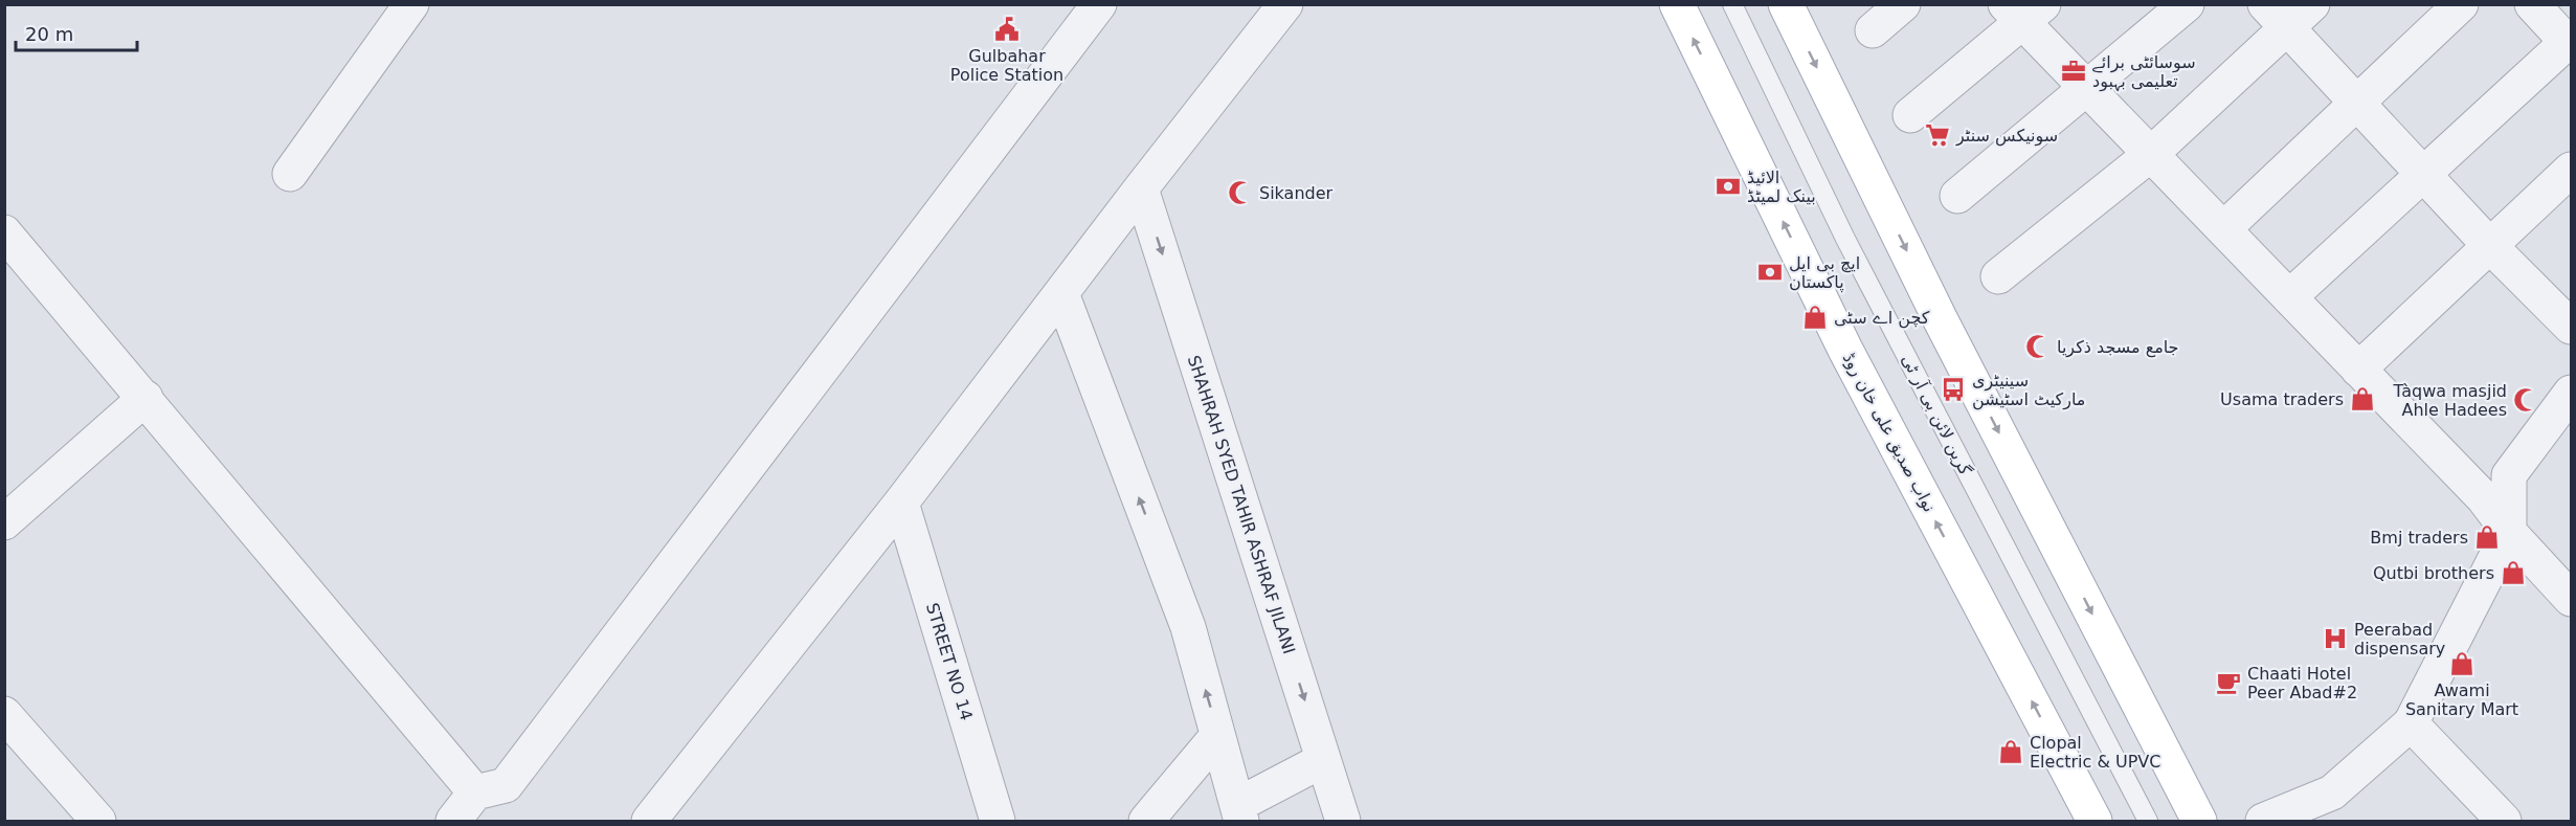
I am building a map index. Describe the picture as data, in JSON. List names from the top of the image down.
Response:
{
  "streets": {
    "main road": ["نواب صدیق علی خان روڈ"],
    "street": ["SHAHRAH SYED TAHIR ASHRAF JILANI", "STREET NO 14"],
    "lane": ["گرین لائن بی آر ٹی"]
  },
  "places": {
    "public building": ["Gulbahar Police Station"],
    "office": ["سوسائٹی برائے تعلیمی بہبود"],
    "supermarket": ["سونیکس سنٹر"],
    "bank": ["الائیڈ بینک لمیٹڈ", "ایچ بی ایل پاکستان"],
    "mosque": ["Sikander", "جامع مسجد ذکریا", "Tàqwa masjid Ahle Hadees"],
    "shop": [
      "کچن اے سٹی",
      "Usama traders",
      "Bmj traders",
      "Qutbi brothers",
      "Awami Sanitary Mart",
      "Clopal Electric & UPVC"
    ],
    "bus stop": ["سینیٹری مارکیٹ اسٹیشن"],
    "hospital": ["Peerabad dispensary"],
    "cafe": ["Chaati Hotel Peer Abad#2"]
  },
  "scale_bar": "20 m"
}
